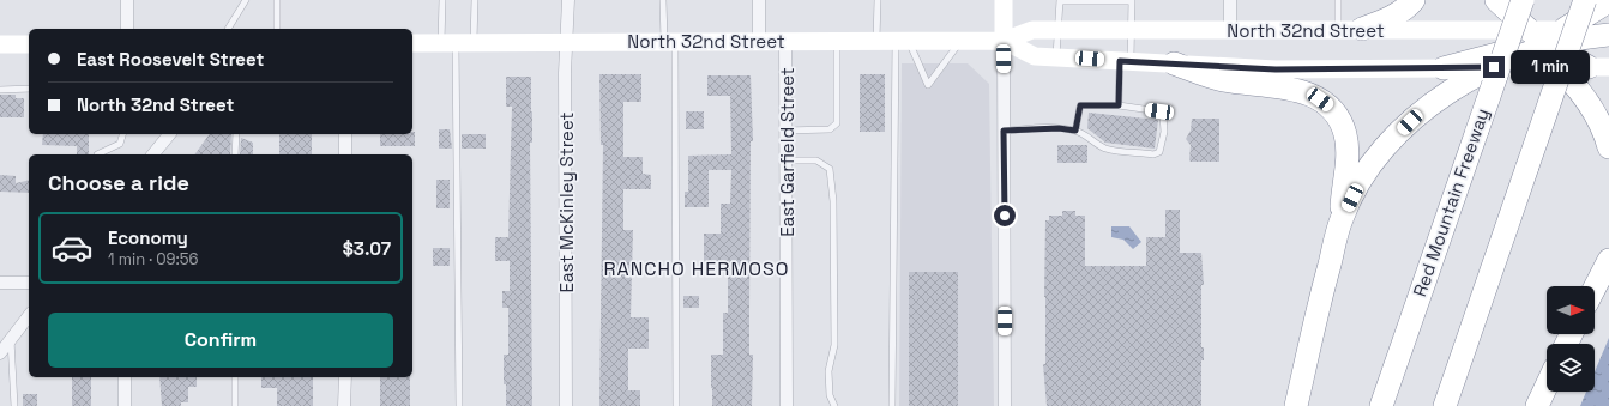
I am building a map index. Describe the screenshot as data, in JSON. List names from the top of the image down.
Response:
{
  "streets": {
    "highway": ["Red Mountain Freeway"],
    "main road": ["North 32nd Street"],
    "street": ["East Garfield Street", "East McKinley Street"]
  },
  "crossings": [
    ["North 32nd Street", "East Garfield Street"],
    ["North 32nd Street", "East McKinley Street"]
  ],
  "districts": ["RANCHO HERMOSO"],
  "north": "right",
  "page": {
    "banner": ["East Roosevelt Street", "North 32nd Street"],
    "bubble": "1 min",
    "heading": "Choose a ride",
    "list": [
      {
        "name": "Economy",
        "note": "1 min · 09:56",
        "value": "$3.07"
      }
    ],
    "buttons": "Confirm"
  }
}
